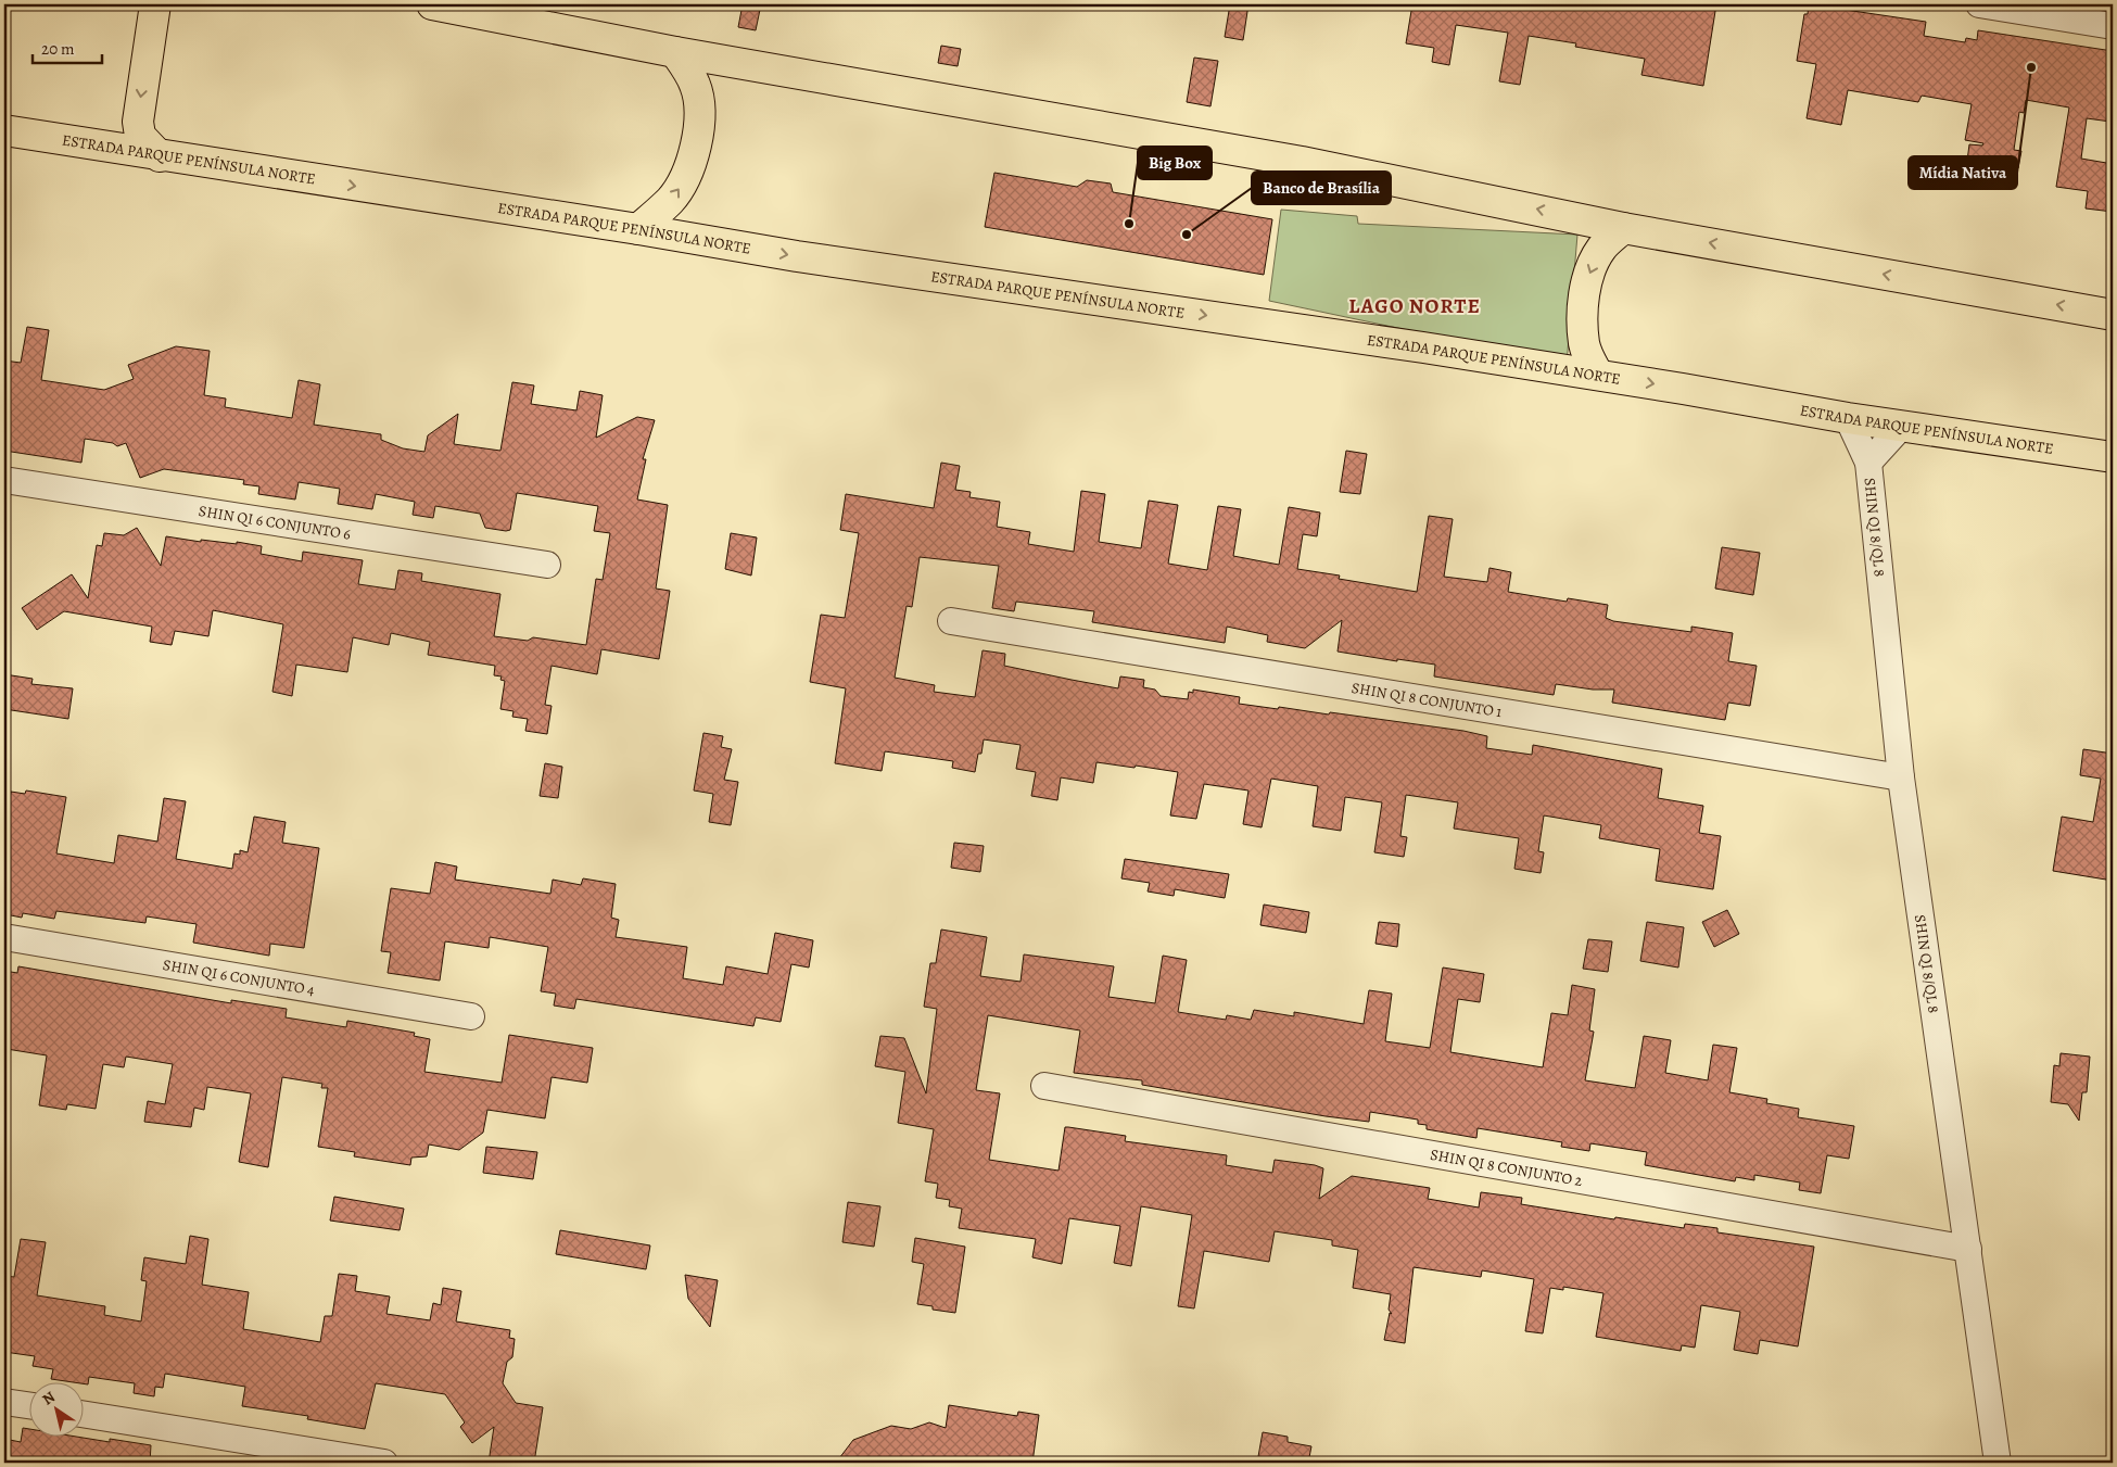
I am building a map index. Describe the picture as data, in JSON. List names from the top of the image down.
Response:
{
  "streets": {
    "main road": ["ESTRADA PARQUE PENÍNSULA NORTE"],
    "street": [
      "SHIN QI 6 CONJUNTO 6",
      "SHIN QI 8/QL 8",
      "SHIN QI 8 CONJUNTO 1",
      "SHIN QI 6 CONJUNTO 4",
      "SHIN QI 8 CONJUNTO 2"
    ]
  },
  "crossings": [
    ["ESTRADA PARQUE PENÍNSULA NORTE", "SHIN QI 8/QL 8"],
    ["SHIN QI 8/QL 8", "SHIN QI 8 CONJUNTO 1"],
    ["SHIN QI 8/QL 8", "SHIN QI 8 CONJUNTO 2"]
  ],
  "districts": ["LAGO NORTE"],
  "places": ["Mídia Nativa", "Big Box", "Banco de Brasília"],
  "scale_bar": "20 m",
  "north": "top left"
}
